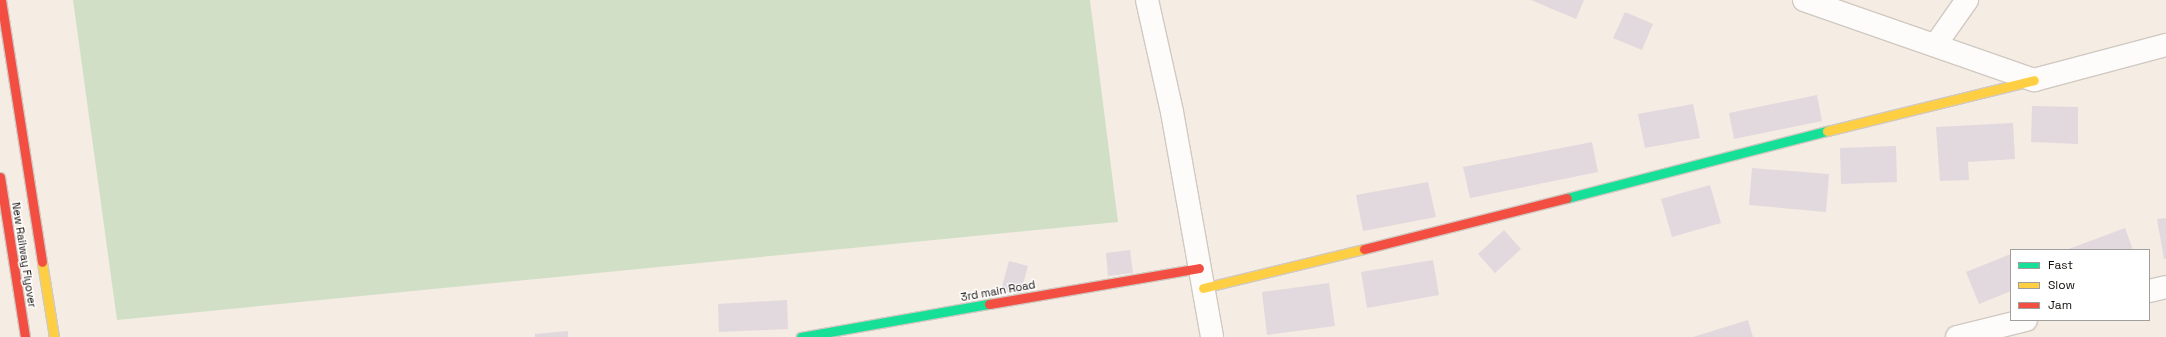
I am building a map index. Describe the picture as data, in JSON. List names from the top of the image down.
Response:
{
  "streets": {
    "main road": ["New Railway Flyover", "3rd main Road"]
  },
  "legend": ["Fast", "Slow", "Jam"]
}
